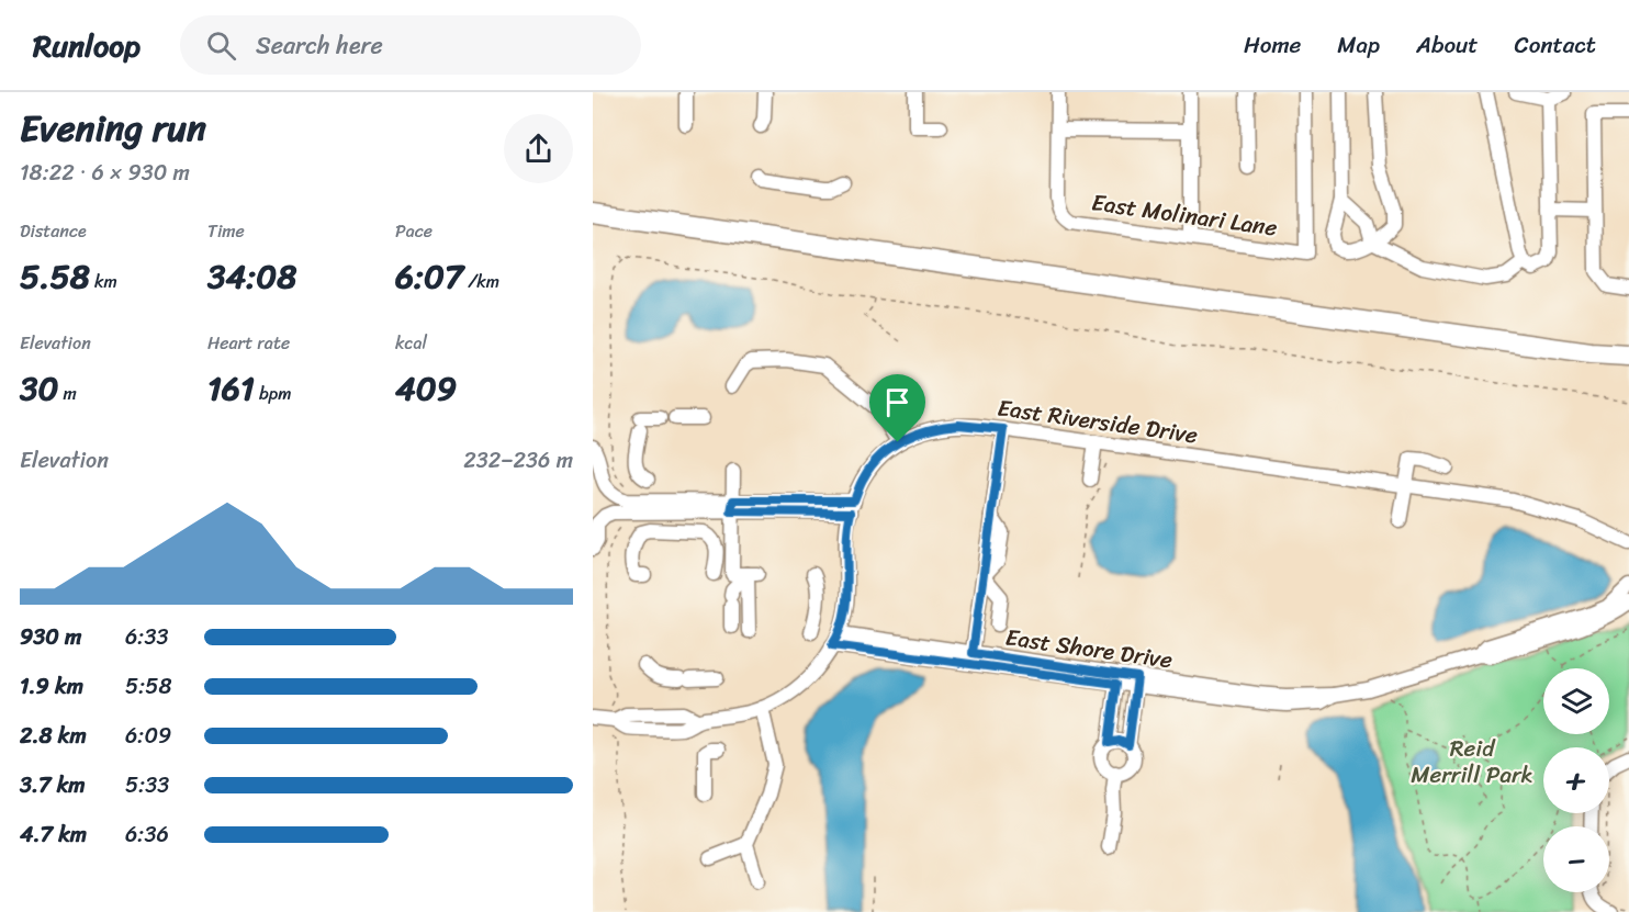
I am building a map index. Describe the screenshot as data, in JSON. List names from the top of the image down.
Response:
{
  "streets": {
    "street": ["East Molinari Lane", "East Riverside Drive", "East Shore Drive"]
  },
  "crossings": [
    ["East Riverside Drive", "East Shore Drive"]
  ],
  "parks": ["Reid Merrill Park"],
  "page": {
    "header": "Runloop",
    "search": "Search here",
    "nav": [
      "Home",
      "Map",
      "About",
      "Contact"
    ],
    "heading": ["Evening run", "18:22 · 6 × 930 m"],
    "stats": [
      ["Distance", "5.58 km"],
      ["Time", "34:08"],
      ["Pace", "6:07 /km"],
      ["Elevation", "30 m"],
      ["Heart rate", "161 bpm"],
      ["kcal", "409"]
    ],
    "chart": ["Elevation", "232–236 m"],
    "list": [
      {
        "name": "930 m",
        "note": "6:33"
      },
      {
        "name": "1.9 km",
        "note": "5:58"
      },
      {
        "name": "2.8 km",
        "note": "6:09"
      },
      {
        "name": "3.7 km",
        "note": "5:33"
      },
      {
        "name": "4.7 km",
        "note": "6:36"
      }
    ],
    "map_buttons": ["+", "−"]
  }
}
